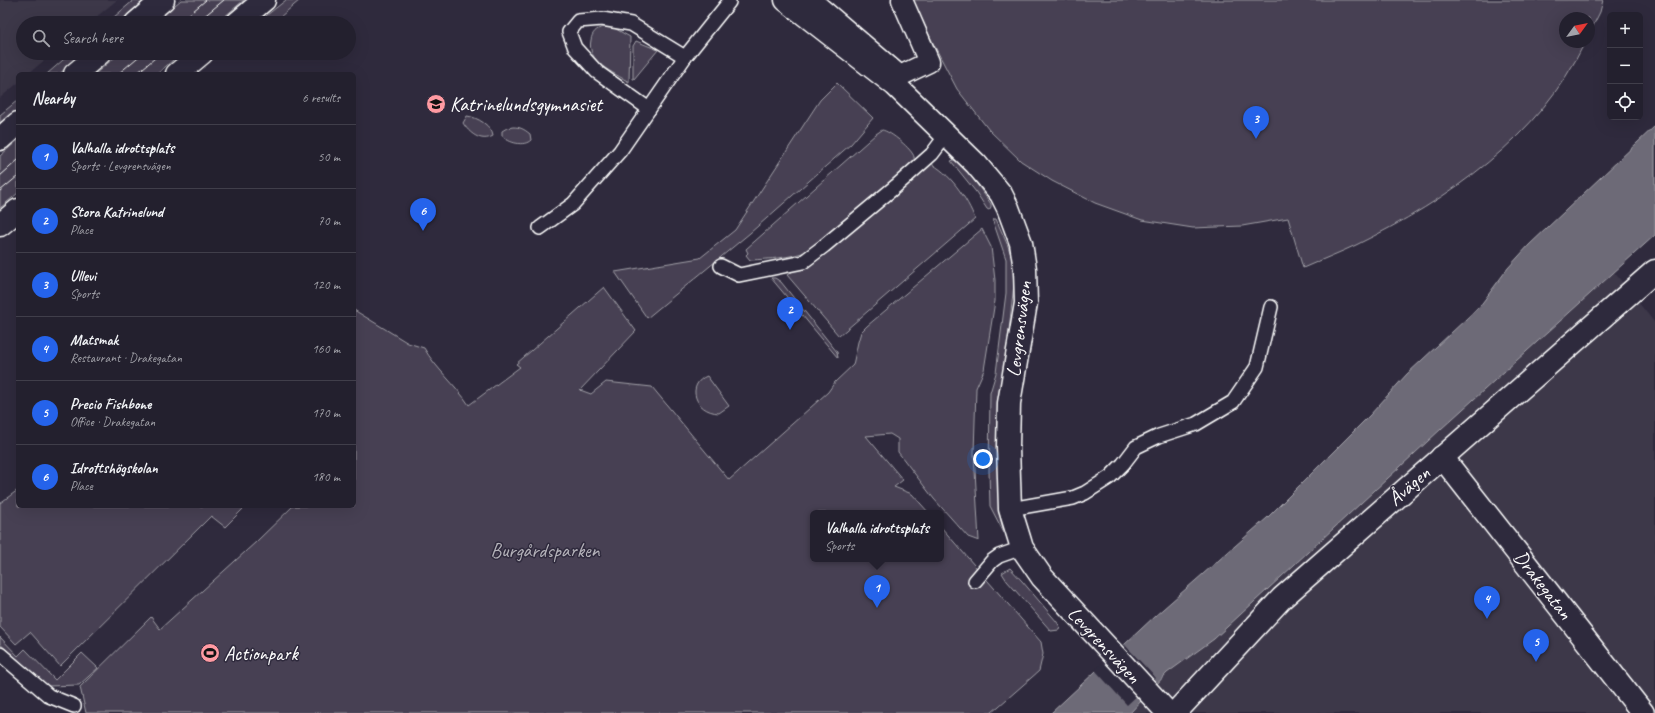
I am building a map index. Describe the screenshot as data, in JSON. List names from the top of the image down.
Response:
{
  "streets": {
    "street": ["Levgrensvägen", "Åvägen", "Drakegatan"]
  },
  "crossings": [
    ["Åvägen", "Drakegatan"]
  ],
  "parks": ["Burgårdsparken"],
  "places": {
    "school or university": ["Katrinelundsgymnasiet"],
    "sports": ["Actionpark"]
  },
  "north": "top right",
  "page": {
    "map_buttons": ["+", "−"],
    "search": "Search here",
    "heading": ["Nearby", "6 results"],
    "pins": [
      "3",
      "6",
      "2",
      "1",
      "4",
      "5"
    ],
    "list": [
      {
        "mark": "1",
        "name": "Valhalla idrottsplats",
        "note": "Sports · Levgrensvägen",
        "value": "50 m"
      },
      {
        "mark": "2",
        "name": "Stora Katrinelund",
        "note": "Place",
        "value": "70 m"
      },
      {
        "mark": "3",
        "name": "Ullevi",
        "note": "Sports",
        "value": "120 m"
      },
      {
        "mark": "4",
        "name": "Matsmak",
        "note": "Restaurant · Drakegatan",
        "value": "160 m"
      },
      {
        "mark": "5",
        "name": "Precio Fishbone",
        "note": "Office · Drakegatan",
        "value": "170 m"
      },
      {
        "mark": "6",
        "name": "Idrottshögskolan",
        "note": "Place",
        "value": "180 m"
      }
    ],
    "popup": ["Valhalla idrottsplats", "Sports"]
  }
}
